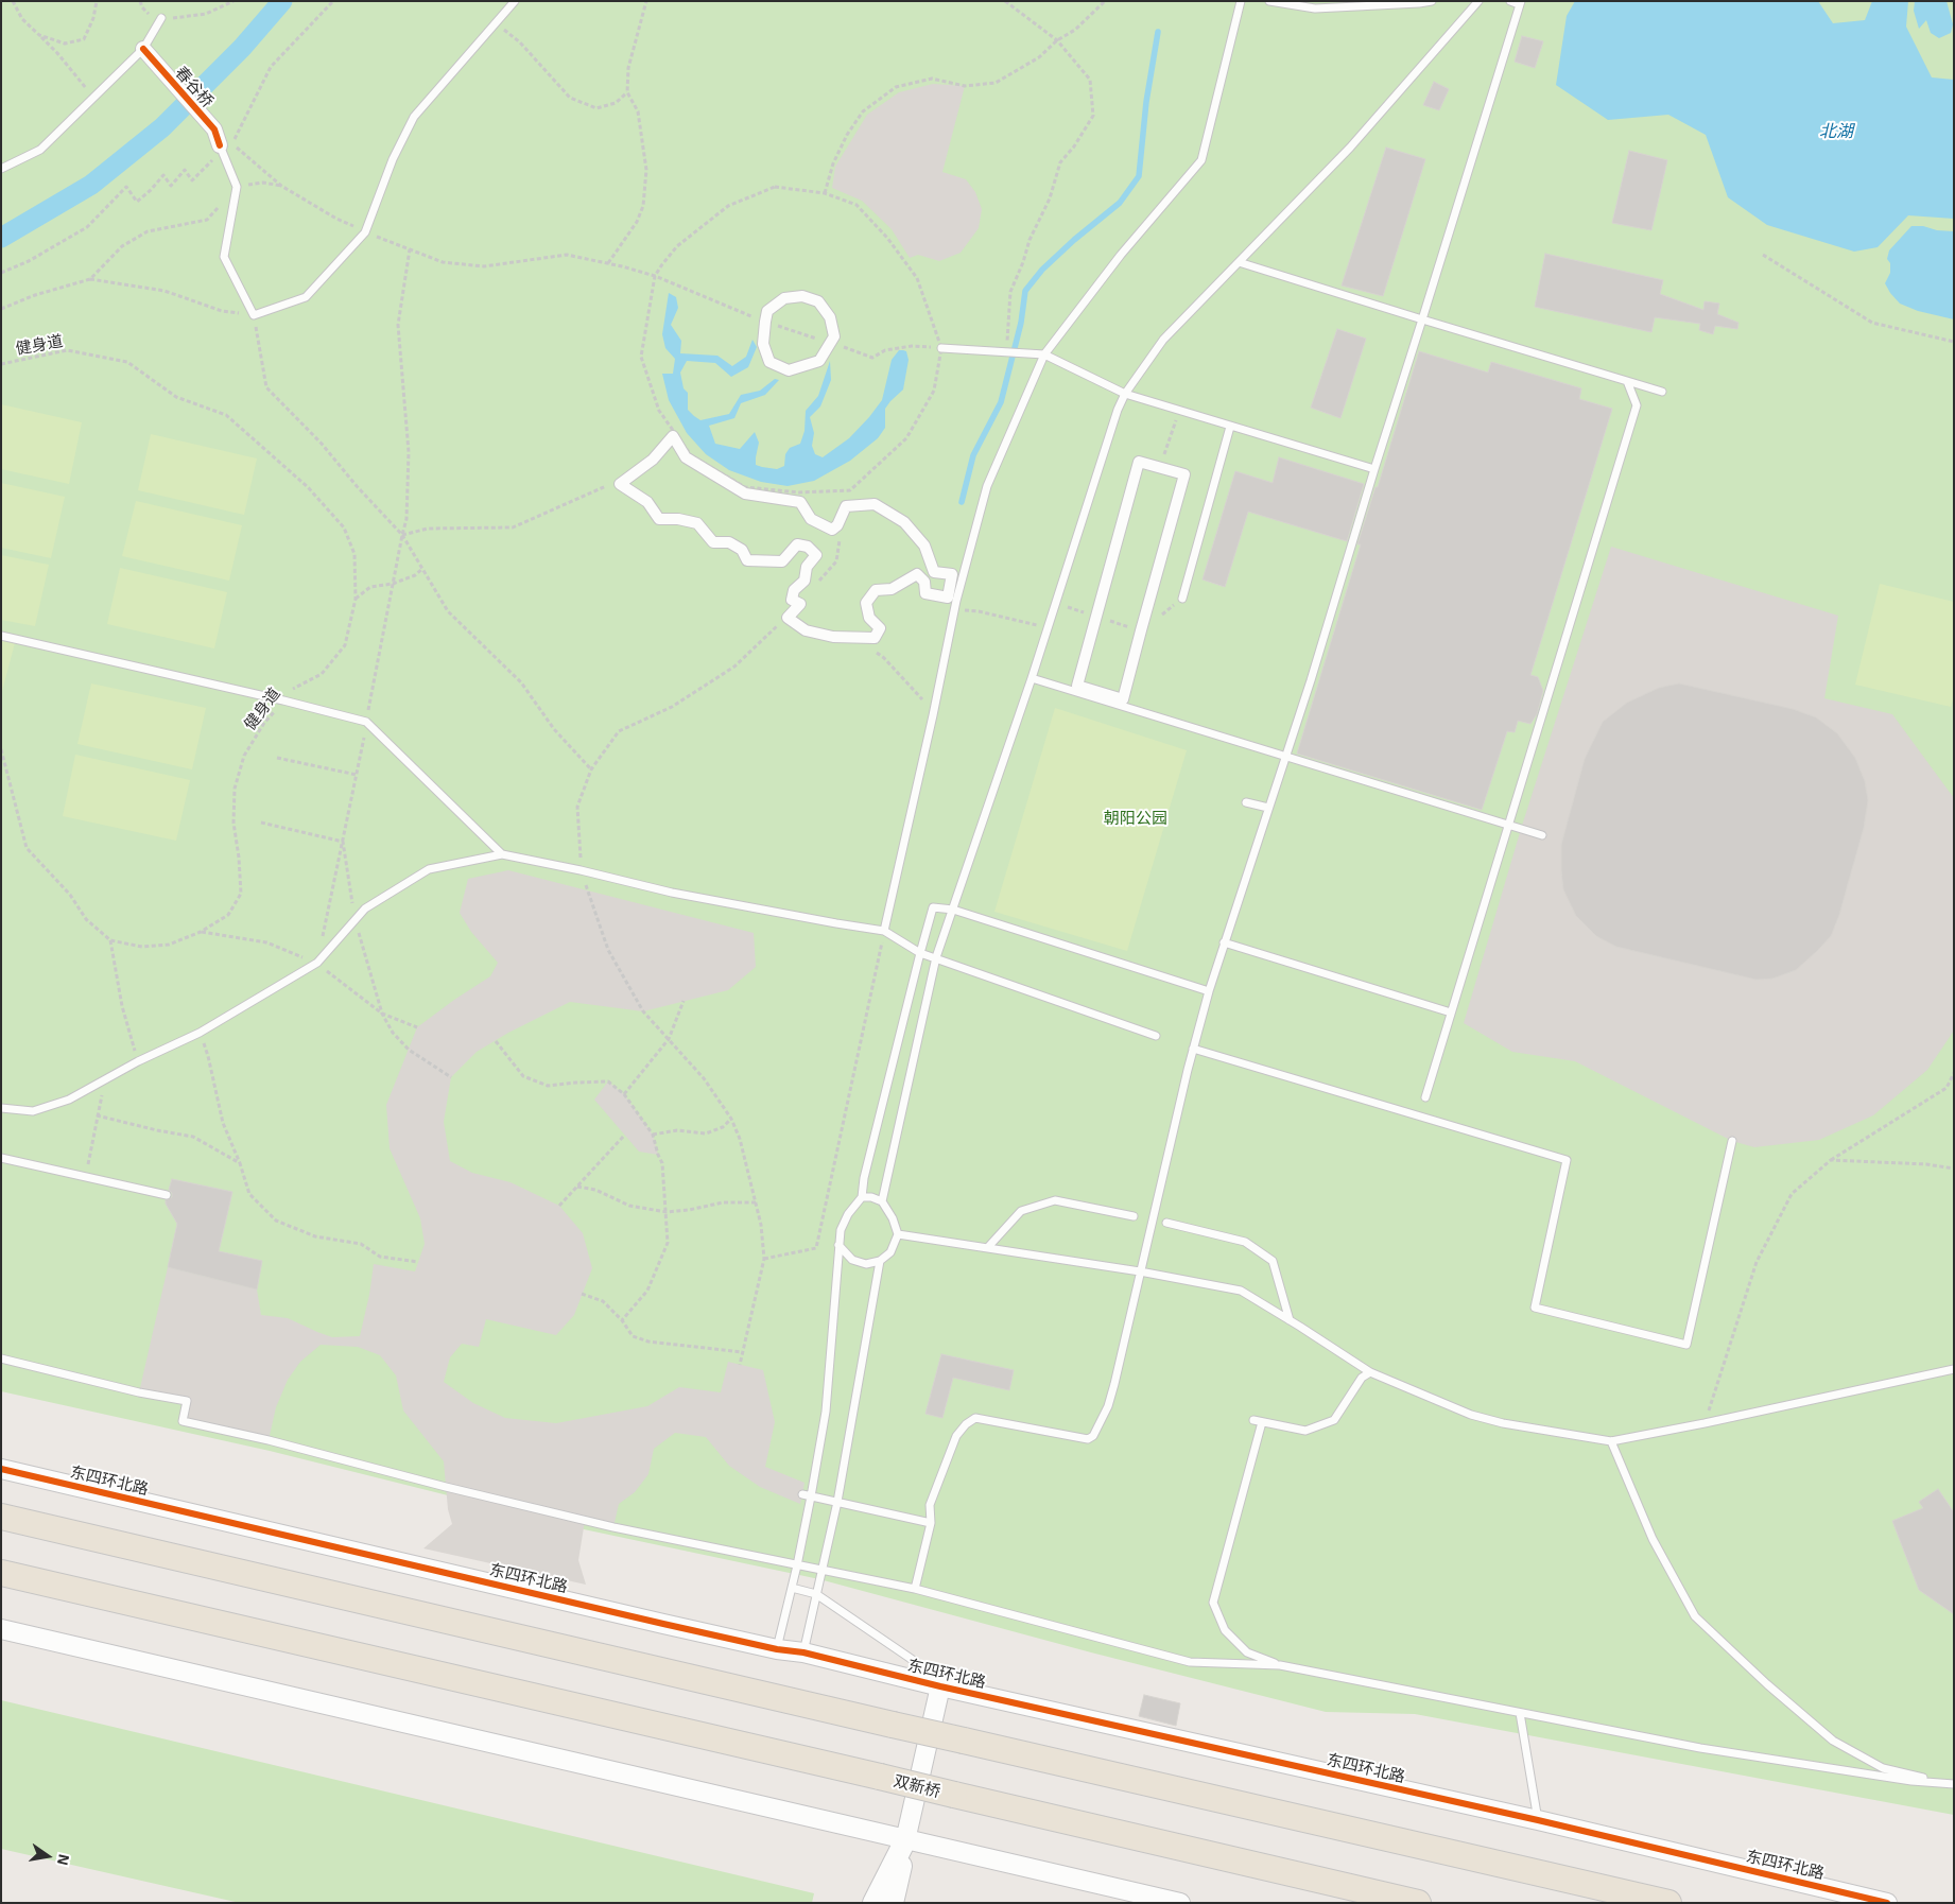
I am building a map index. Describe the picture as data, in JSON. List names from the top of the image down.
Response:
{
  "streets": {
    "highway": ["双新桥"],
    "street": ["春谷桥", "东四环北路"],
    "path": ["健身道"]
  },
  "water": ["北湖"],
  "parks": ["朝阳公园"],
  "north": "right"
}
